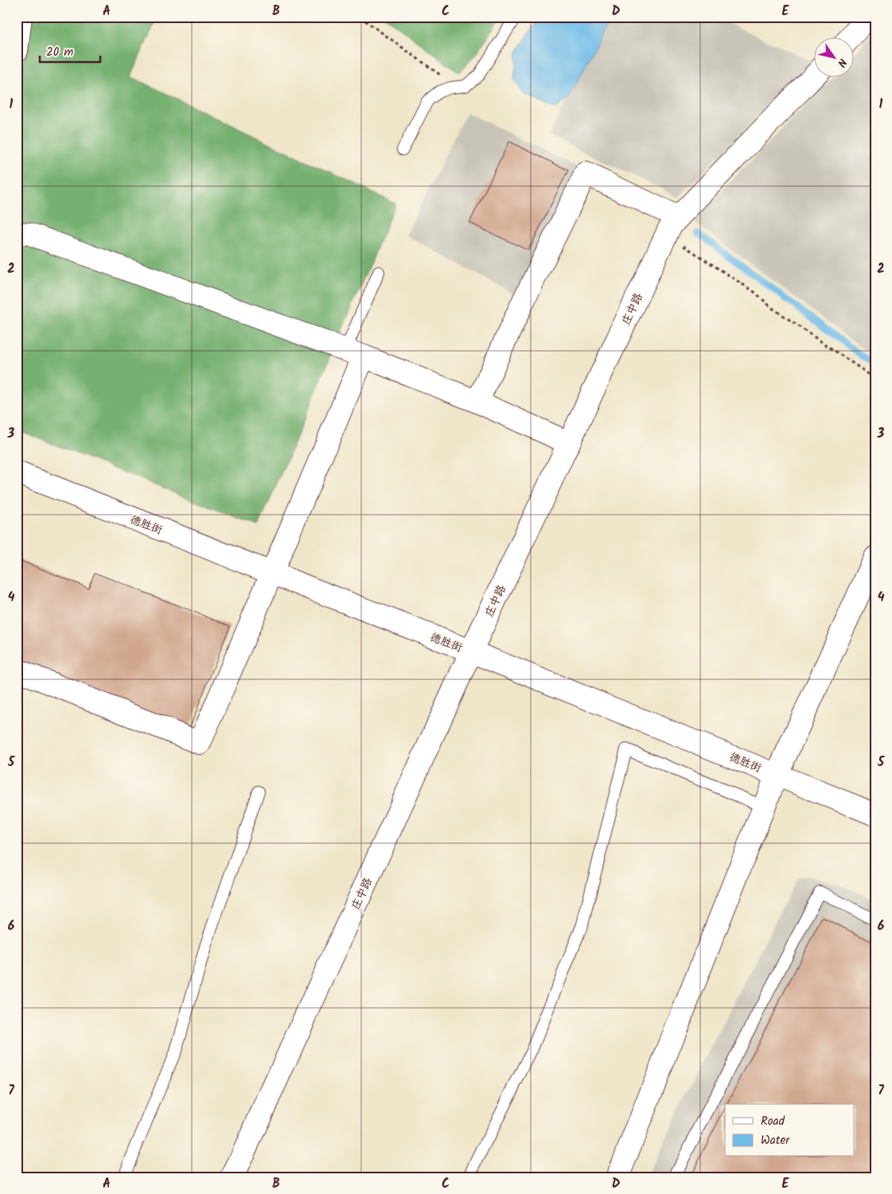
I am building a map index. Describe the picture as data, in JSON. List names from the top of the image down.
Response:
{
  "streets": {
    "street": ["庄中路", "德胜街"]
  },
  "crossings": [
    ["庄中路", "德胜街"]
  ],
  "legend": ["Road", "Water"],
  "scale_bar": "20 m",
  "north": "bottom right",
  "grid": {
    "columns": [
      "A",
      "B",
      "C",
      "D",
      "E"
    ],
    "rows": [
      "1",
      "2",
      "3",
      "4",
      "5",
      "6",
      "7"
    ]
  }
}
